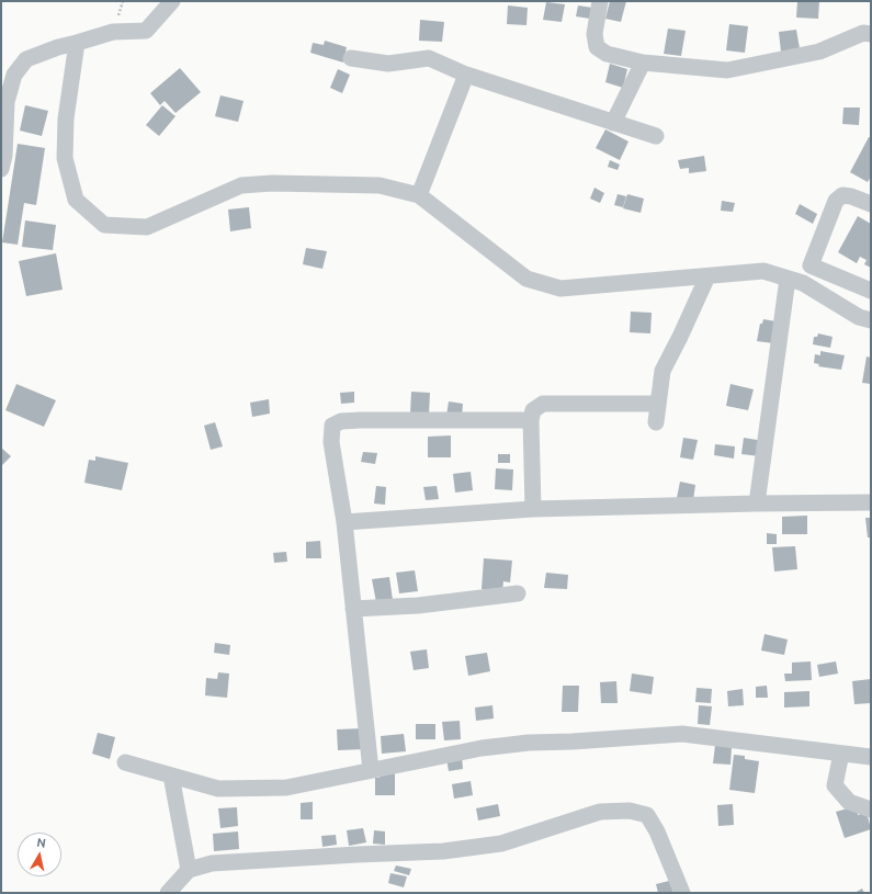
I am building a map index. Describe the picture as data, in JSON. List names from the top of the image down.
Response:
{
  "north": "top"
}
